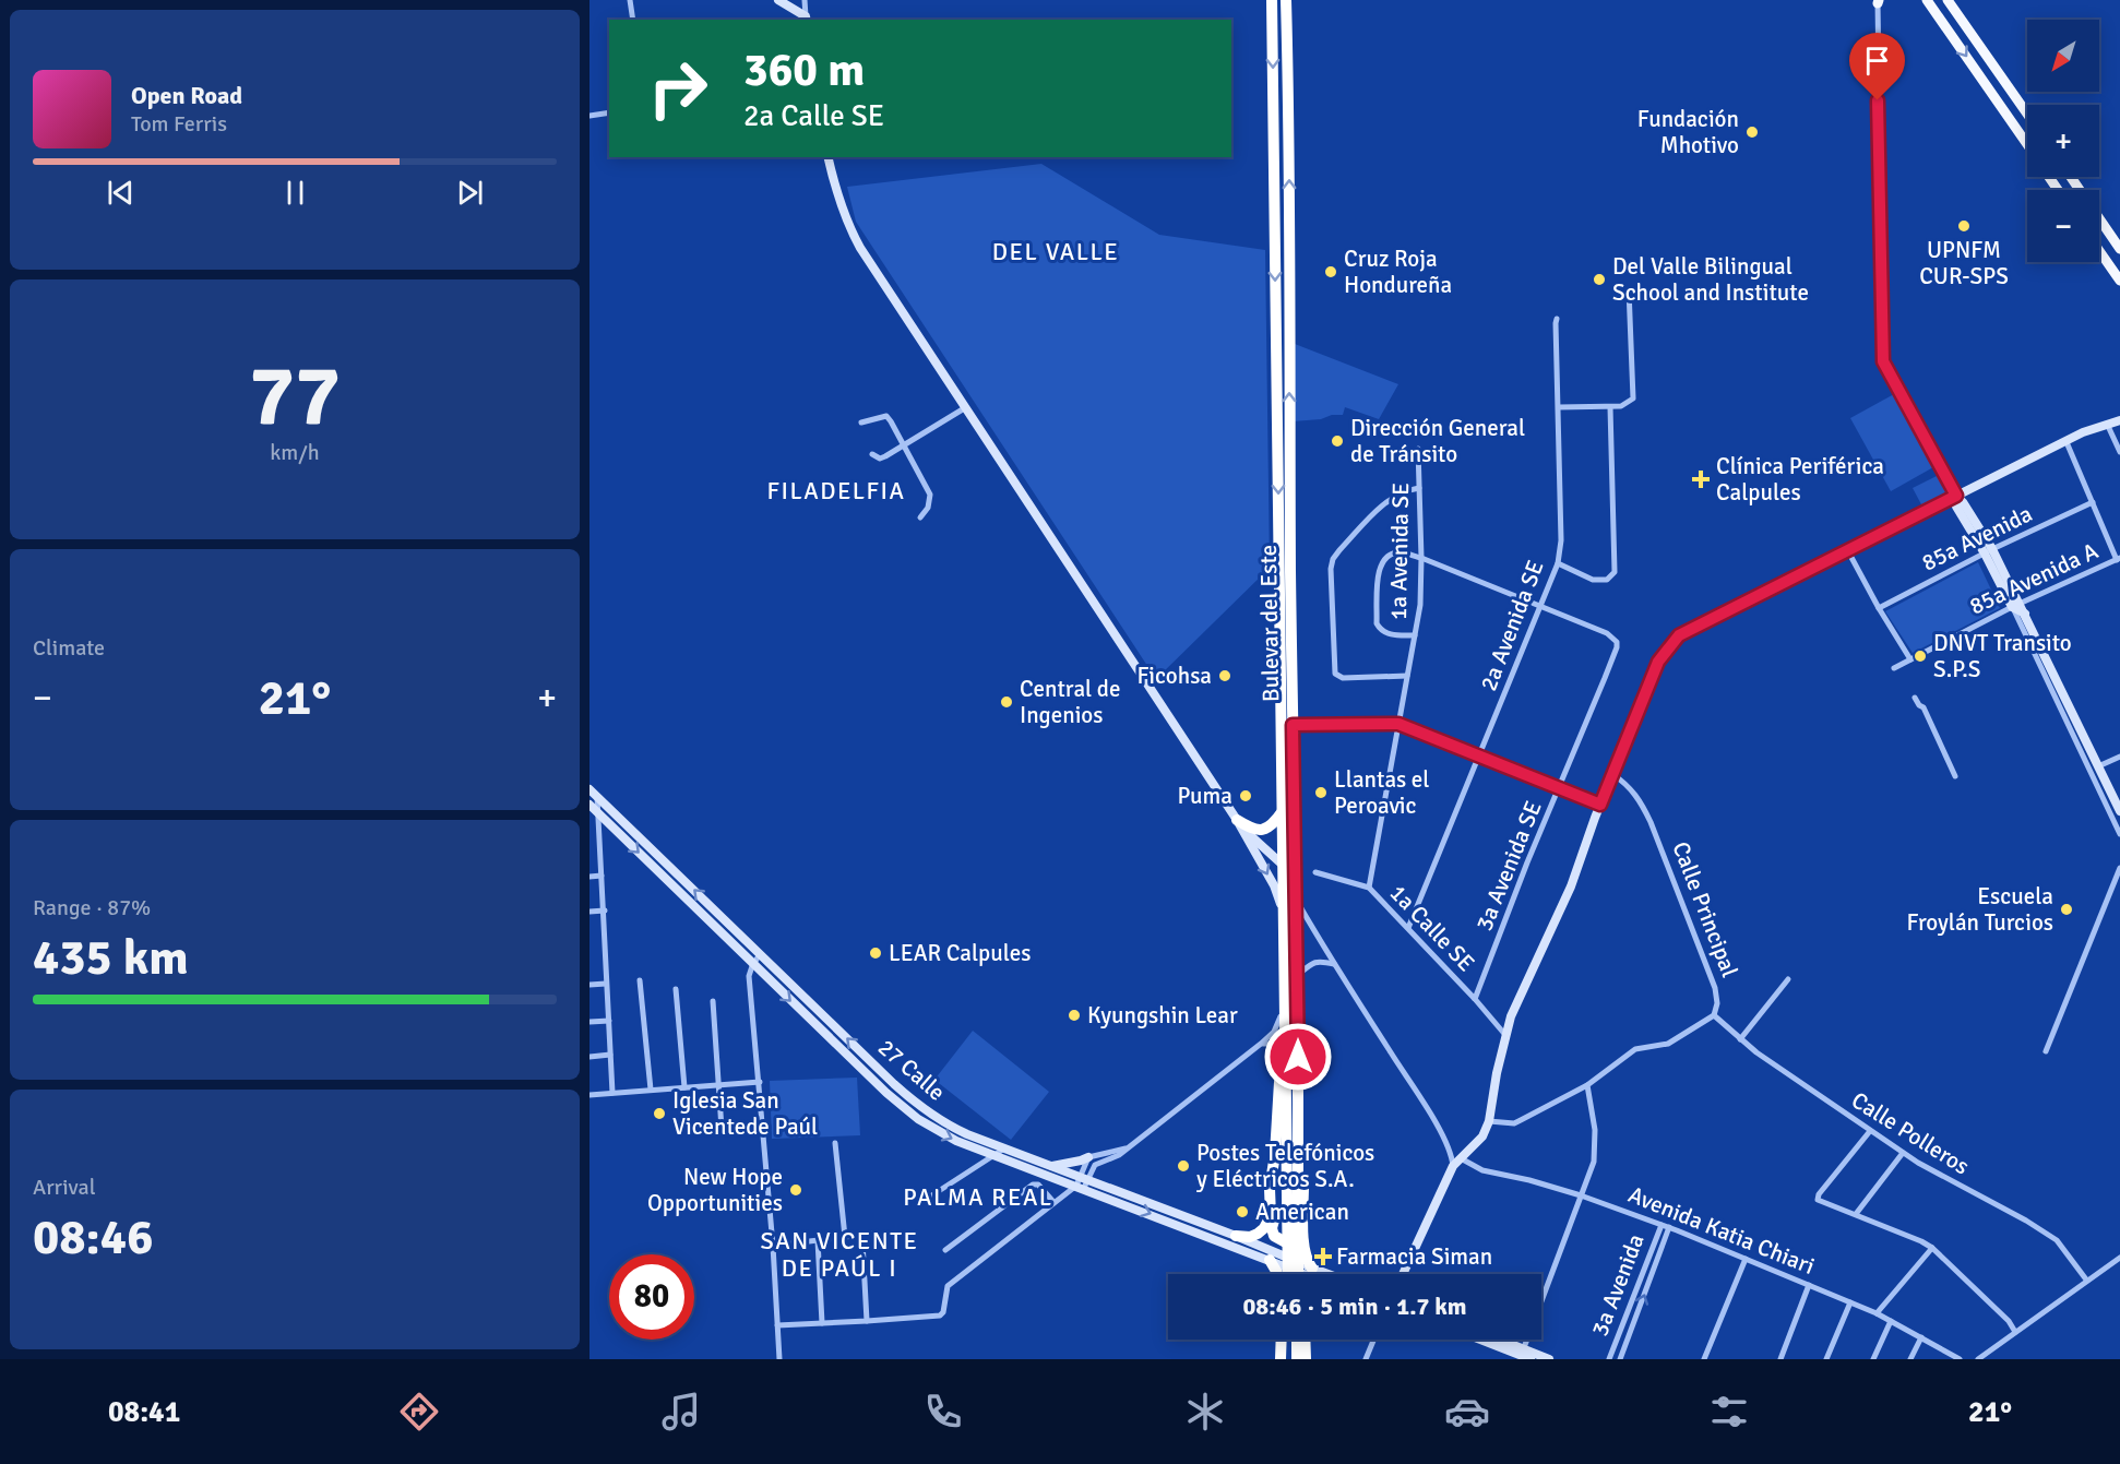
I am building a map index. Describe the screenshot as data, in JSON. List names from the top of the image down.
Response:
{
  "streets": {
    "highway": ["Bulevar del Este"],
    "street": [
      "85a Avenida",
      "1a Avenida SE",
      "85a Avenida A",
      "2a Avenida SE",
      "3a Avenida SE",
      "Calle Principal",
      "1a Calle SE",
      "27 Calle",
      "Calle Polleros",
      "Avenida Katia Chiari",
      "3a Avenida"
    ]
  },
  "crossings": [
    ["1a Avenida SE", "1a Calle SE"],
    ["2a Avenida SE", "3a Avenida SE"],
    ["2a Avenida SE", "1a Calle SE"],
    ["3a Avenida SE", "1a Calle SE"],
    ["Calle Principal", "Calle Polleros"],
    ["Avenida Katia Chiari", "3a Avenida"]
  ],
  "districts": [
    "DEL VALLE",
    "FILADELFIA",
    "PALMA REAL",
    "SAN VICENTE DE PAÚL I"
  ],
  "places": {
    "other": [
      "Fundación Mhotivo",
      "UPNFM CUR-SPS",
      "Cruz Roja Hondureña",
      "Del Valle Bilingual School and Institute",
      "Dirección General de Tránsito",
      "DNVT Transito S.P.S",
      "Ficohsa",
      "Central de Ingenios",
      "Llantas el Peroavic",
      "Puma",
      "Escuela Froylán Turcios",
      "LEAR Calpules",
      "Kyungshin Lear",
      "Iglesia San Vicentede Paúl",
      "Postes Telefónicos y Eléctricos S.A.",
      "New Hope Opportunities",
      "American"
    ],
    "health": ["Clínica Periférica Calpules", "Farmacia Siman"]
  },
  "north": "bottom left",
  "page": {
    "map_buttons": ["+", "−"],
    "turn": ["360 m", "2a Calle SE"],
    "song": ["Open Road", "Tom Ferris"],
    "tile": [
      ["77", "km/h"],
      "Climate",
      ["Range · 87%", "435 km"],
      ["Arrival", "08:46"]
    ],
    "heat": ["−", "21°", "+"],
    "limit": "80",
    "trip": "08:46 · 5 min · 1.7 km",
    "tabs": ["08:41", "21°"]
  }
}
